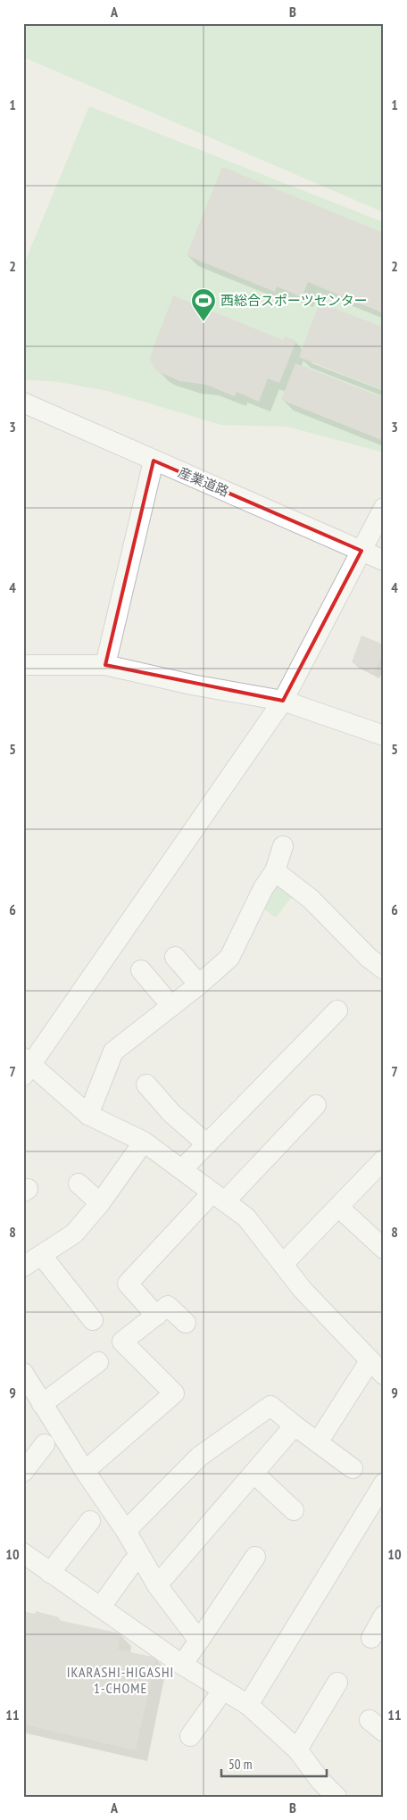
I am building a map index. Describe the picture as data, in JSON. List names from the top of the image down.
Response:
{
  "streets": {
    "street": ["産業道路"]
  },
  "districts": ["IKARASHI-HIGASHI 1-CHOME"],
  "places": {
    "sports": ["西総合スポーツセンター"]
  },
  "scale_bar": "50 m",
  "grid": {
    "columns": ["A", "B"],
    "rows": [
      "1",
      "2",
      "3",
      "4",
      "5",
      "6",
      "7",
      "8",
      "9",
      "10",
      "11"
    ]
  }
}
